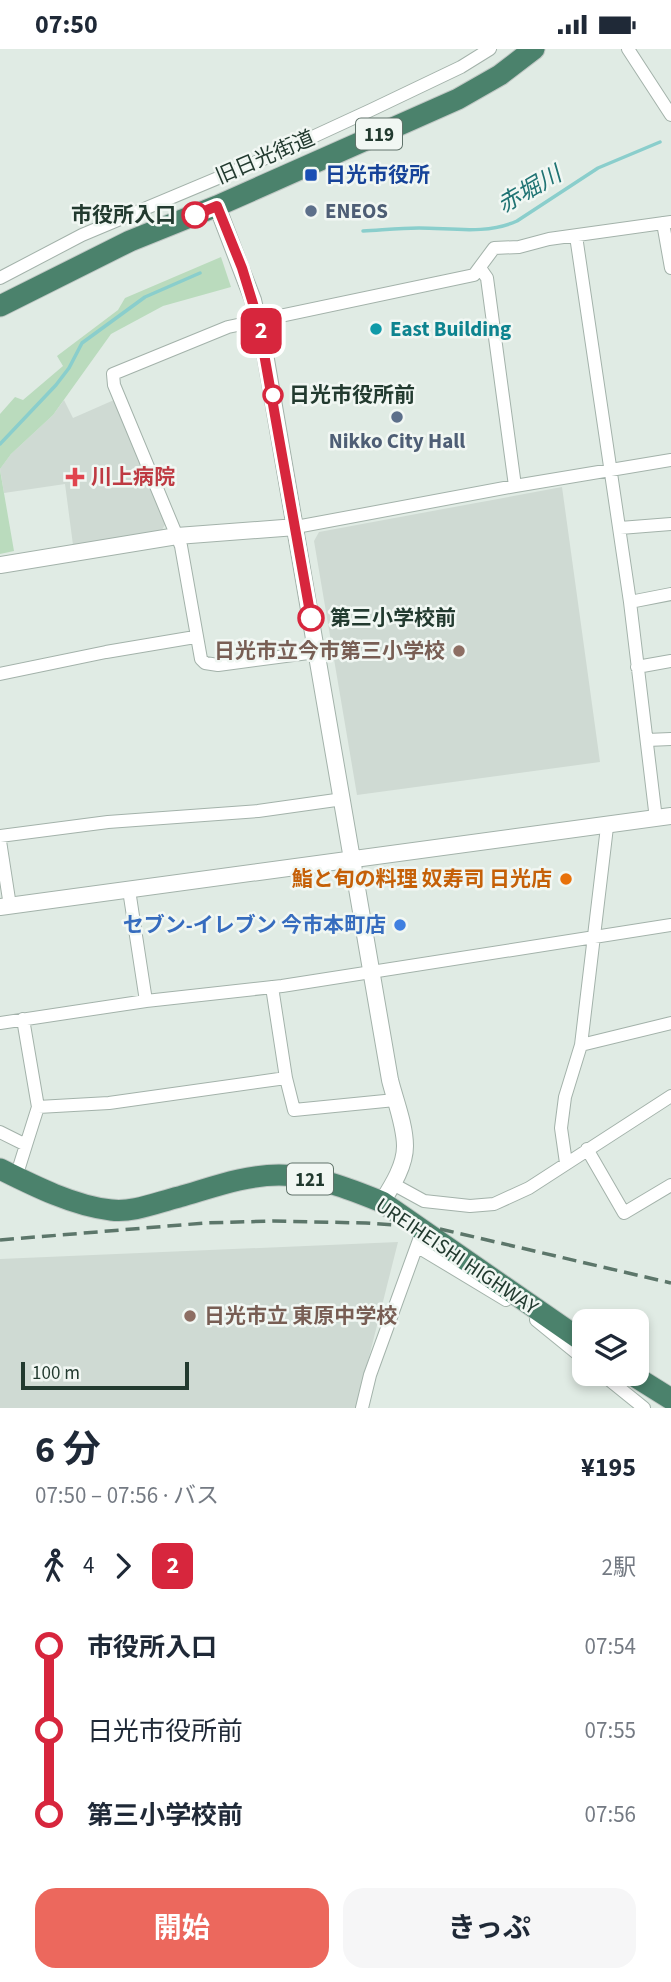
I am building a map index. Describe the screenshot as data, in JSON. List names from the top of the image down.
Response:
{
  "streets": {
    "highway": ["119", "121", "UREIHEISHI HIGHWAY"],
    "street": ["旧日光街道"]
  },
  "water": ["赤堀川"],
  "places": {
    "transit": ["日光市役所"],
    "other": [
      "ENEOS",
      "市役所入口",
      "East Building",
      "日光市役所前",
      "Nikko City Hall",
      "第三小学校前",
      "日光市立今市第三小学校",
      "鮨と旬の料理 奴寿司 日光店",
      "セブン-イレブン 今市本町店",
      "日光市立 東原中学校"
    ],
    "health": ["川上病院"]
  },
  "lines": ["bus line 2"],
  "scale_bar": "100 m",
  "page": {
    "status": "07:50",
    "on_map": "2",
    "scale": "100 m",
    "heading": ["6 分", "07:50 – 07:56 · バス", "¥195"],
    "legs": ["4", "2", "2駅"],
    "list": [
      {
        "name": "市役所入口",
        "value": "07:54"
      },
      {
        "name": "日光市役所前",
        "value": "07:55"
      },
      {
        "name": "第三小学校前",
        "value": "07:56"
      }
    ],
    "buttons": ["開始", "きっぷ"]
  }
}
